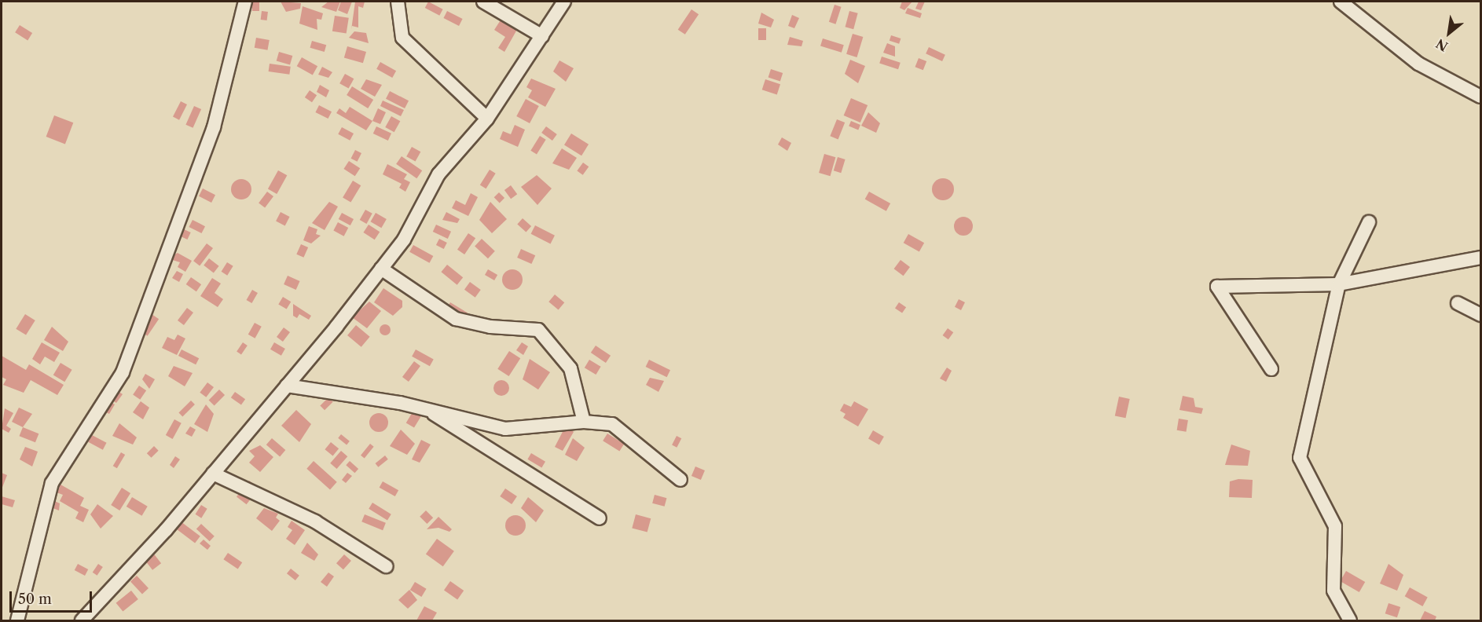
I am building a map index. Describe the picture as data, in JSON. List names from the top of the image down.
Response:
{
  "scale_bar": "50 m",
  "north": "bottom left"
}
